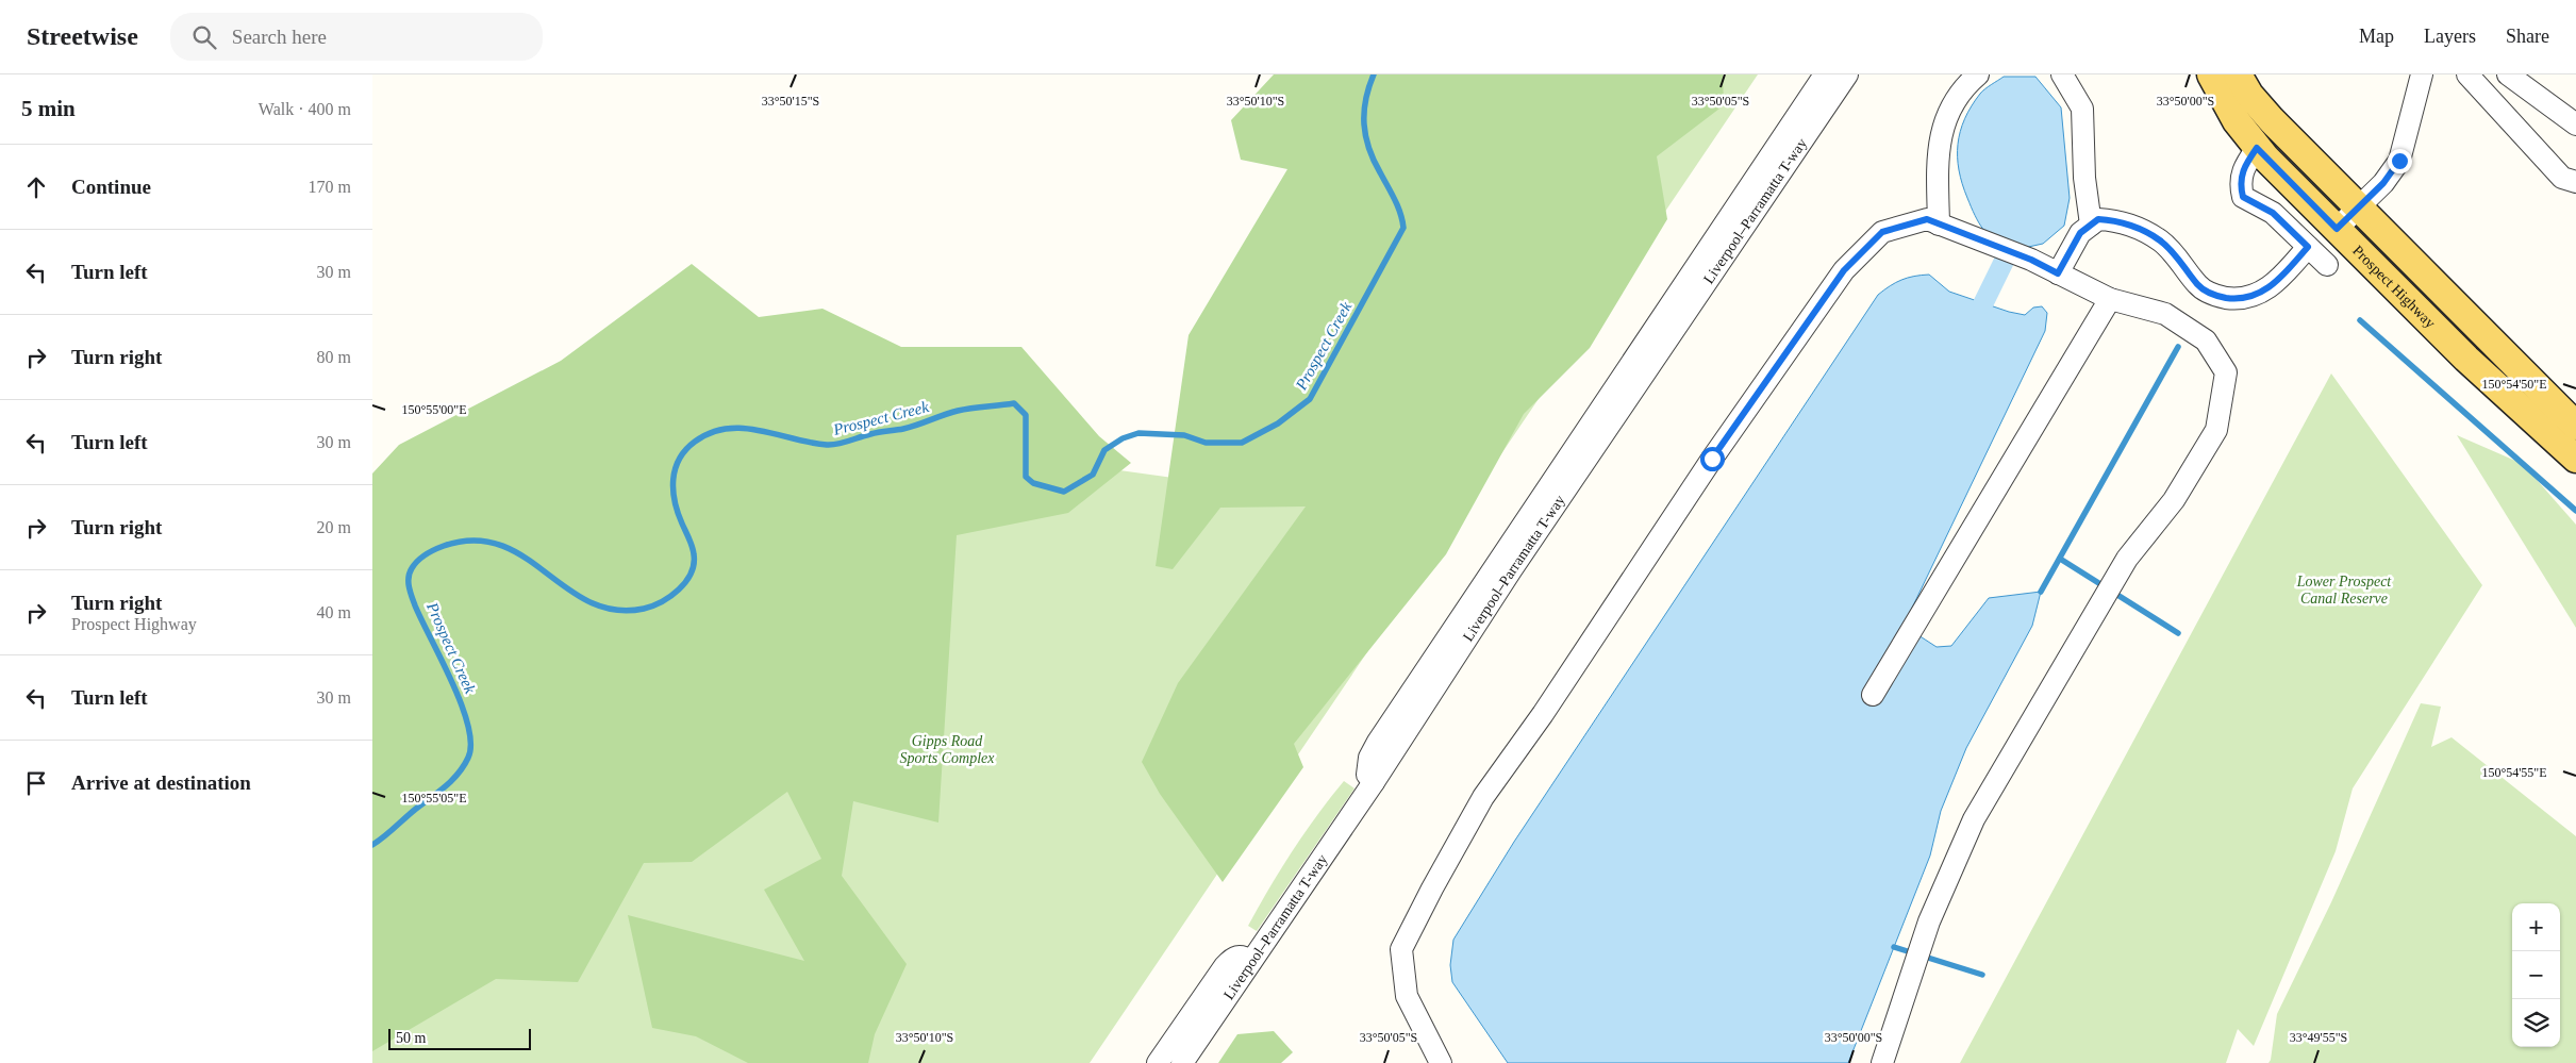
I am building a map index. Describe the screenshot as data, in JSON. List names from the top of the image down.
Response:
{
  "streets": {
    "main road": ["Prospect Highway"],
    "lane": ["Liverpool–Parramatta T-way"]
  },
  "water": ["Prospect Creek"],
  "parks": ["Lower Prospect Canal Reserve", "Gipps Road Sports Complex"],
  "scale_bar": "50 m",
  "page": {
    "header": "Streetwise",
    "search": "Search here",
    "nav": ["Map", "Layers", "Share"],
    "heading": ["5 min", "Walk · 400 m"],
    "list": [
      ["Continue", "170 m"],
      ["Turn left", "30 m"],
      ["Turn right", "80 m"],
      ["Turn left", "30 m"],
      ["Turn right", "20 m"],
      ["Turn right", "Prospect Highway", "40 m"],
      ["Turn left", "30 m"],
      "Arrive at destination"
    ],
    "map_buttons": ["+", "−"],
    "scale": "50 m"
  },
  "coordinates": [
    "33°50'15\"S",
    "33°50'10\"S",
    "33°50'05\"S",
    "33°50'00\"S",
    "150°54'50\"E",
    "150°55'00\"E",
    "150°54'55\"E",
    "150°55'05\"E",
    "33°49'55\"S"
  ]
}
